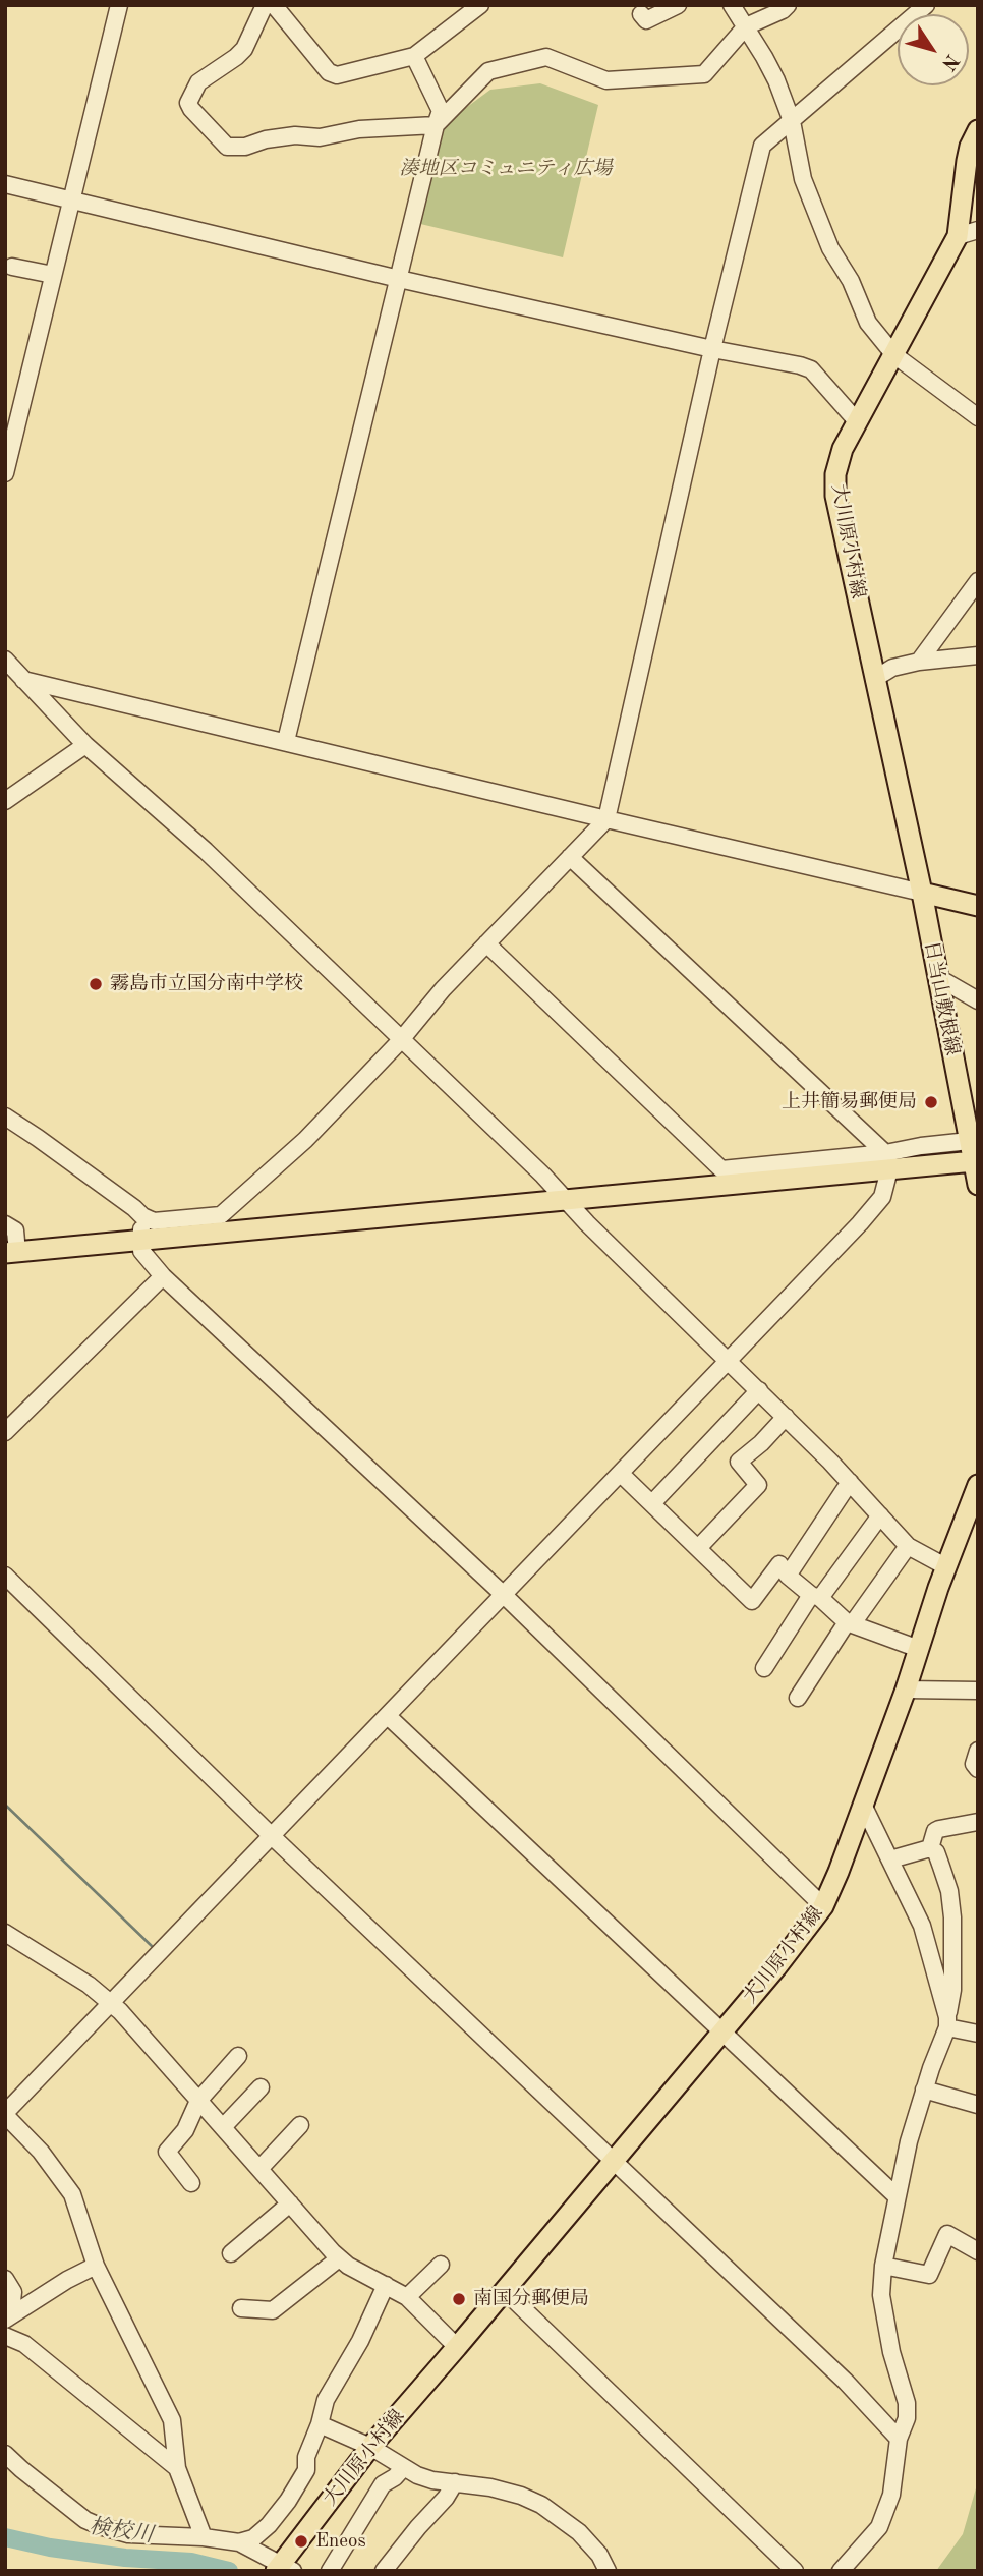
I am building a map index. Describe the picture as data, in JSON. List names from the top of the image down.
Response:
{
  "streets": {
    "main road": ["大川原小村線", "日当山敷根線"]
  },
  "crossings": [
    ["大川原小村線", "日当山敷根線"]
  ],
  "water": ["検校川"],
  "parks": ["湊地区コミュニティ広場"],
  "places": [
    "霧島市立国分南中学校",
    "上井簡易郵便局",
    "南国分郵便局",
    "Eneos"
  ],
  "north": "bottom right"
}
